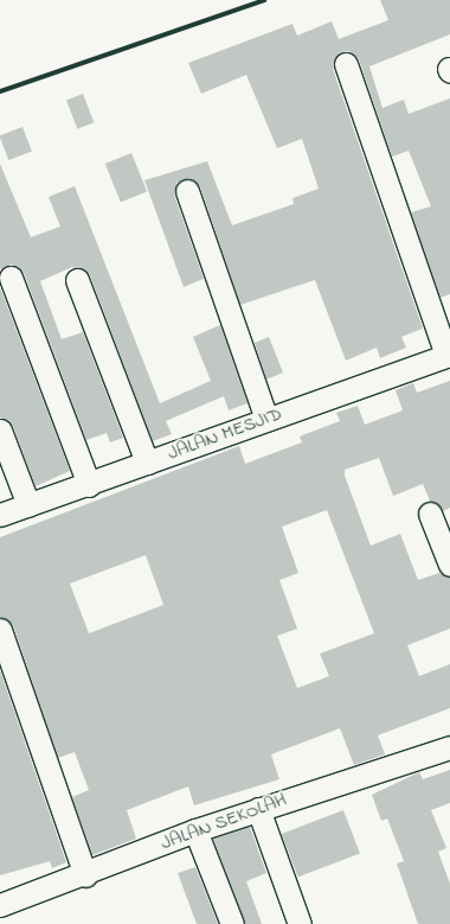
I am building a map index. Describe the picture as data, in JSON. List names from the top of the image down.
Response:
{
  "streets": {
    "street": ["JALAN MESJID", "JALAN SEKOLAH"]
  }
}
